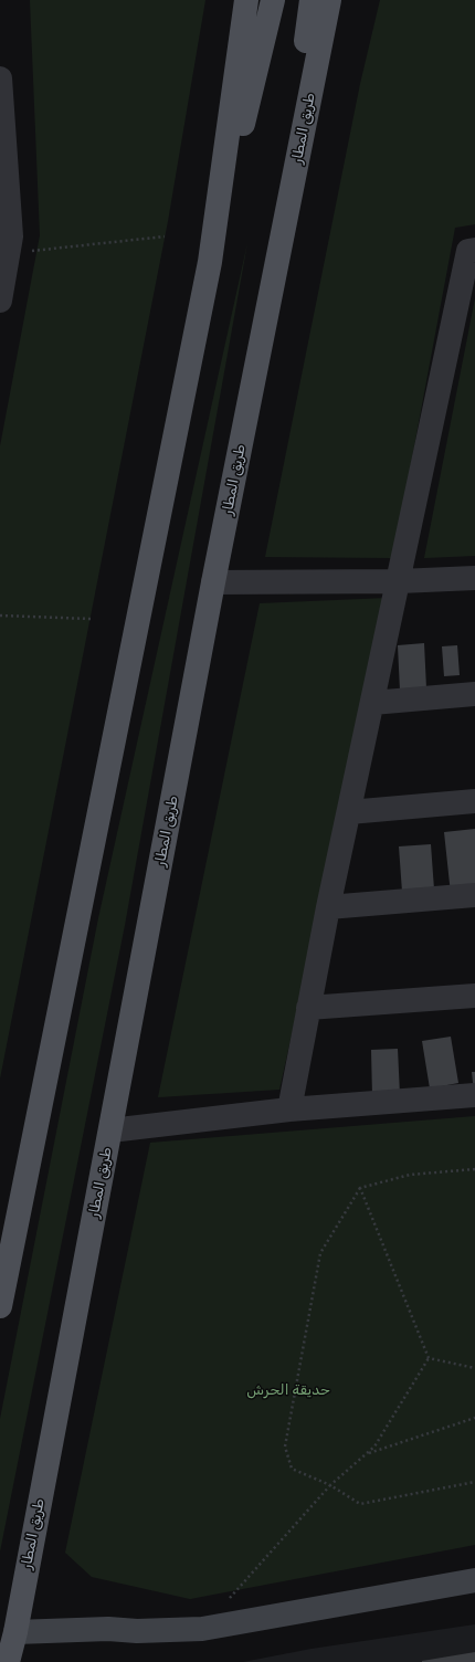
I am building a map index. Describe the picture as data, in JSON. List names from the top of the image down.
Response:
{
  "streets": {
    "main road": ["طريق المطار"]
  },
  "parks": ["حديقة الحرش"]
}
